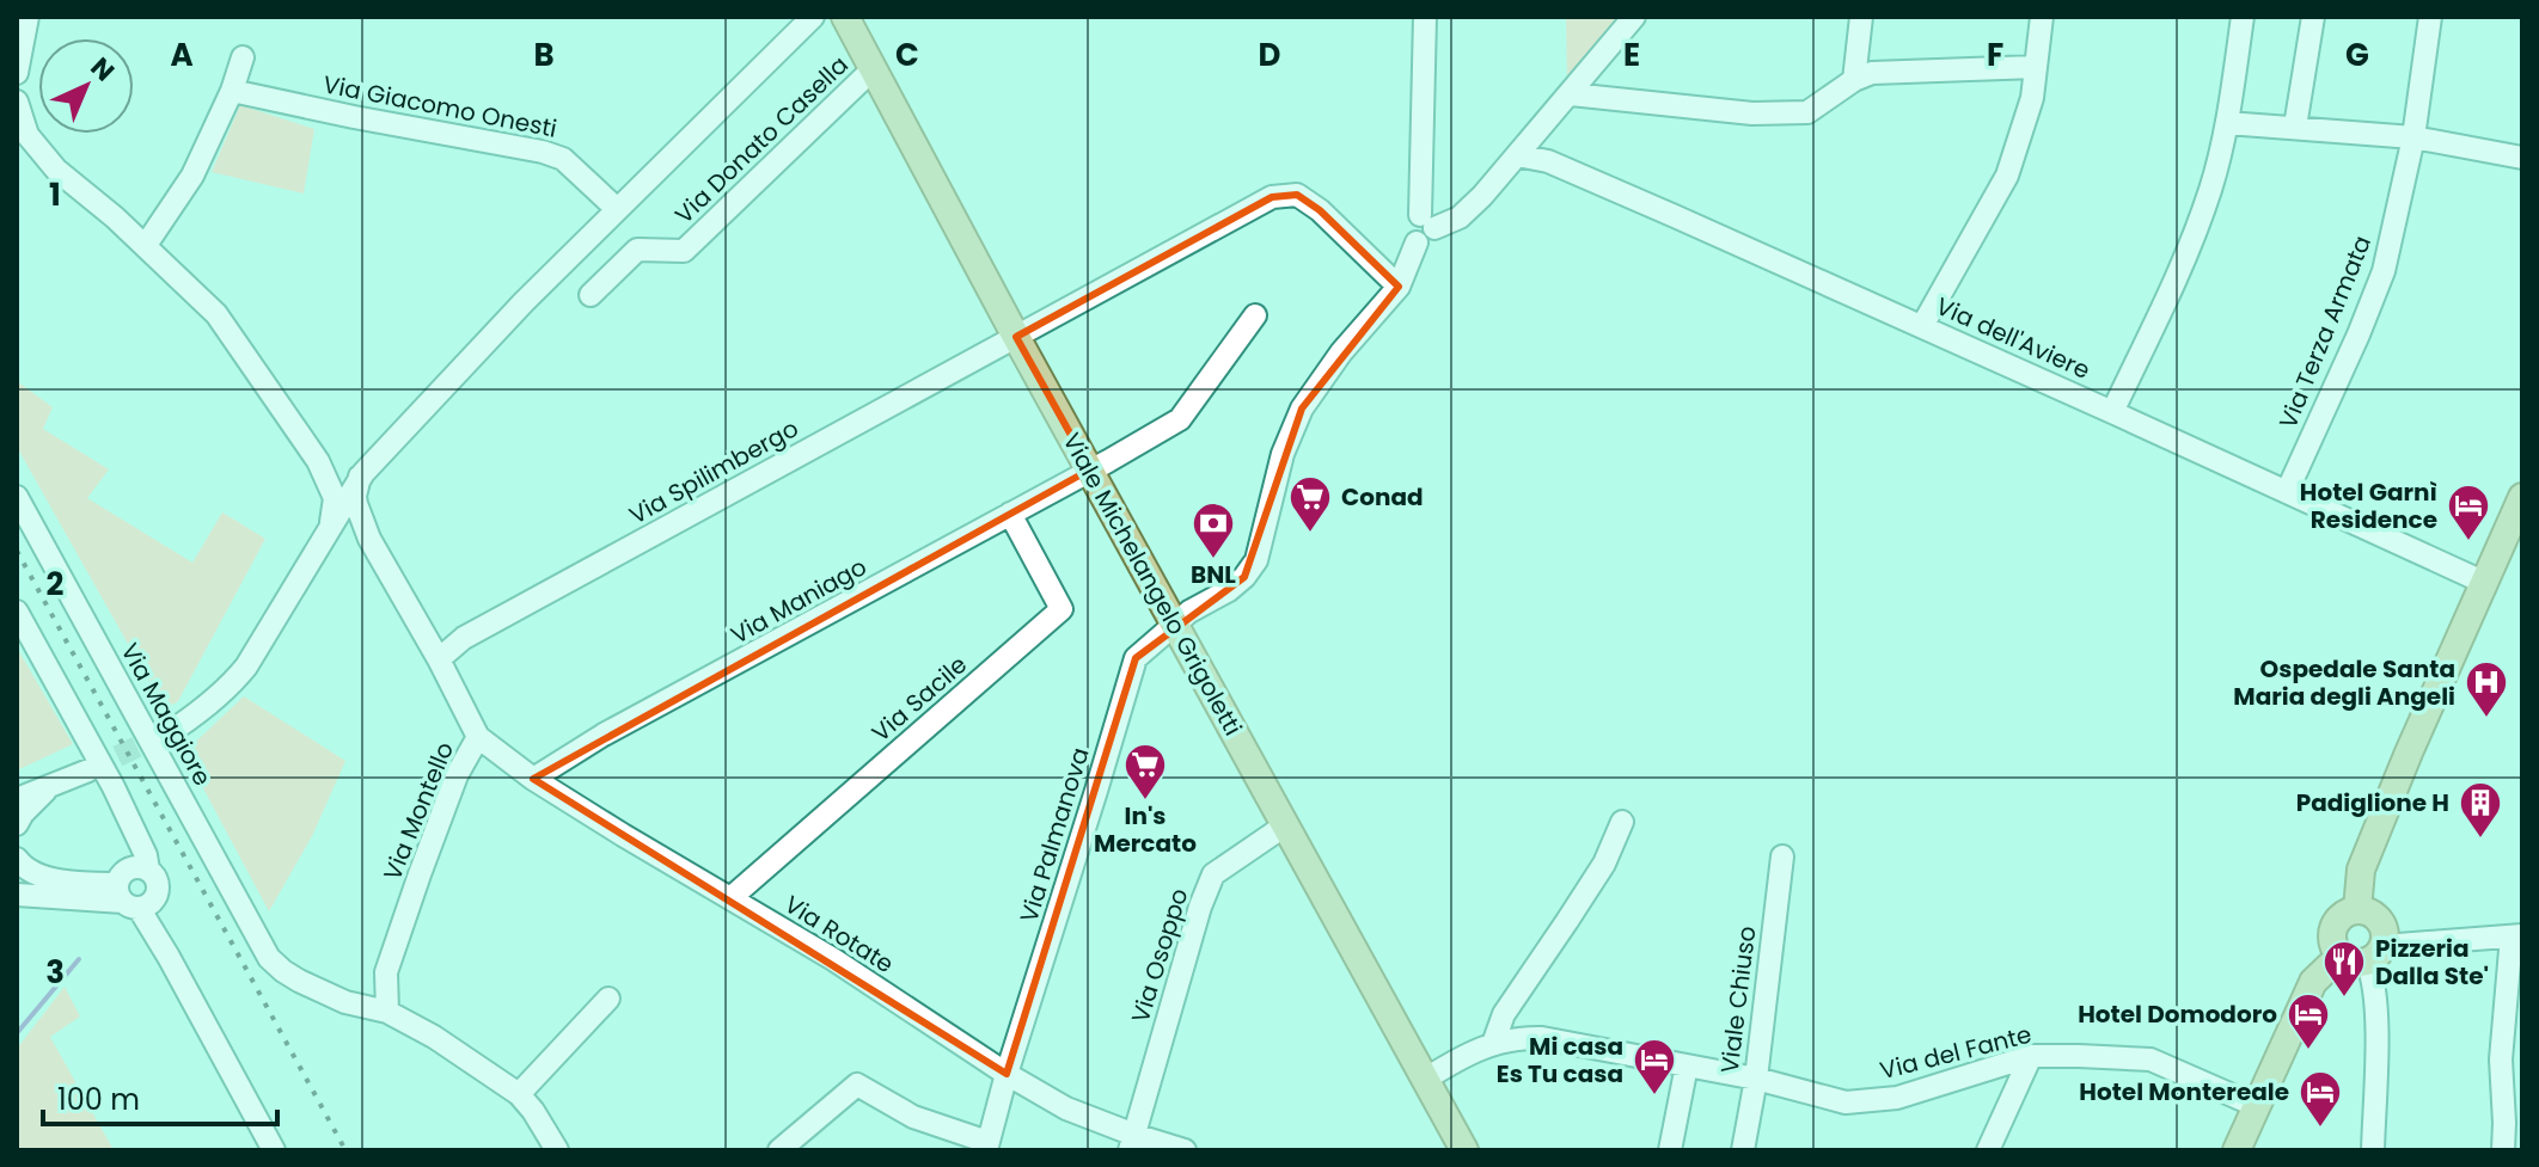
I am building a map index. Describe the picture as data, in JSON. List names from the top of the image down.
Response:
{
  "streets": {
    "main road": ["Viale Michelangelo Grigoletti"],
    "street": [
      "Via Giacomo Onesti",
      "Via Donato Casella",
      "Via Terza Armata",
      "Via dell'Aviere",
      "Via Spilimbergo",
      "Via Maniago",
      "Via Sacile",
      "Via Maggiore",
      "Via Montello",
      "Via Palmanova",
      "Via Rotate",
      "Via Osoppo",
      "Viale Chiuso",
      "Via del Fante"
    ]
  },
  "crossings": [
    ["Via Donato Casella", "Viale Michelangelo Grigoletti"],
    ["Via Terza Armata", "Via dell'Aviere"],
    ["Via Spilimbergo", "Viale Michelangelo Grigoletti"],
    ["Via Spilimbergo", "Via Montello"],
    ["Via Spilimbergo", "Via Palmanova"],
    ["Viale Michelangelo Grigoletti", "Via Maniago"],
    ["Viale Michelangelo Grigoletti", "Via Palmanova"],
    ["Viale Michelangelo Grigoletti", "Via Osoppo"],
    ["Viale Michelangelo Grigoletti", "Via del Fante"],
    ["Via Maniago", "Via Sacile"],
    ["Via Maniago", "Via Rotate"],
    ["Via Sacile", "Via Rotate"],
    ["Via Maggiore", "Via Montello"],
    ["Via Montello", "Via Rotate"],
    ["Via Palmanova", "Via Rotate"],
    ["Via Rotate", "Via Osoppo"],
    ["Viale Chiuso", "Via del Fante"]
  ],
  "places": {
    "supermarket": ["Conad", "In's Mercato"],
    "hotel": [
      "Hotel Garnì Residence",
      "Hotel Domodoro",
      "Mi casa Es Tu casa",
      "Hotel Montereale"
    ],
    "bank": ["BNL"],
    "hospital": ["Ospedale Santa Maria degli Angeli"],
    "building": ["Padiglione H"],
    "restaurant": ["Pizzeria Dalla Ste'"]
  },
  "scale_bar": "100 m",
  "north": "top right",
  "grid": {
    "columns": [
      "A",
      "B",
      "C",
      "D",
      "E",
      "F",
      "G"
    ],
    "rows": ["1", "2", "3"]
  }
}
